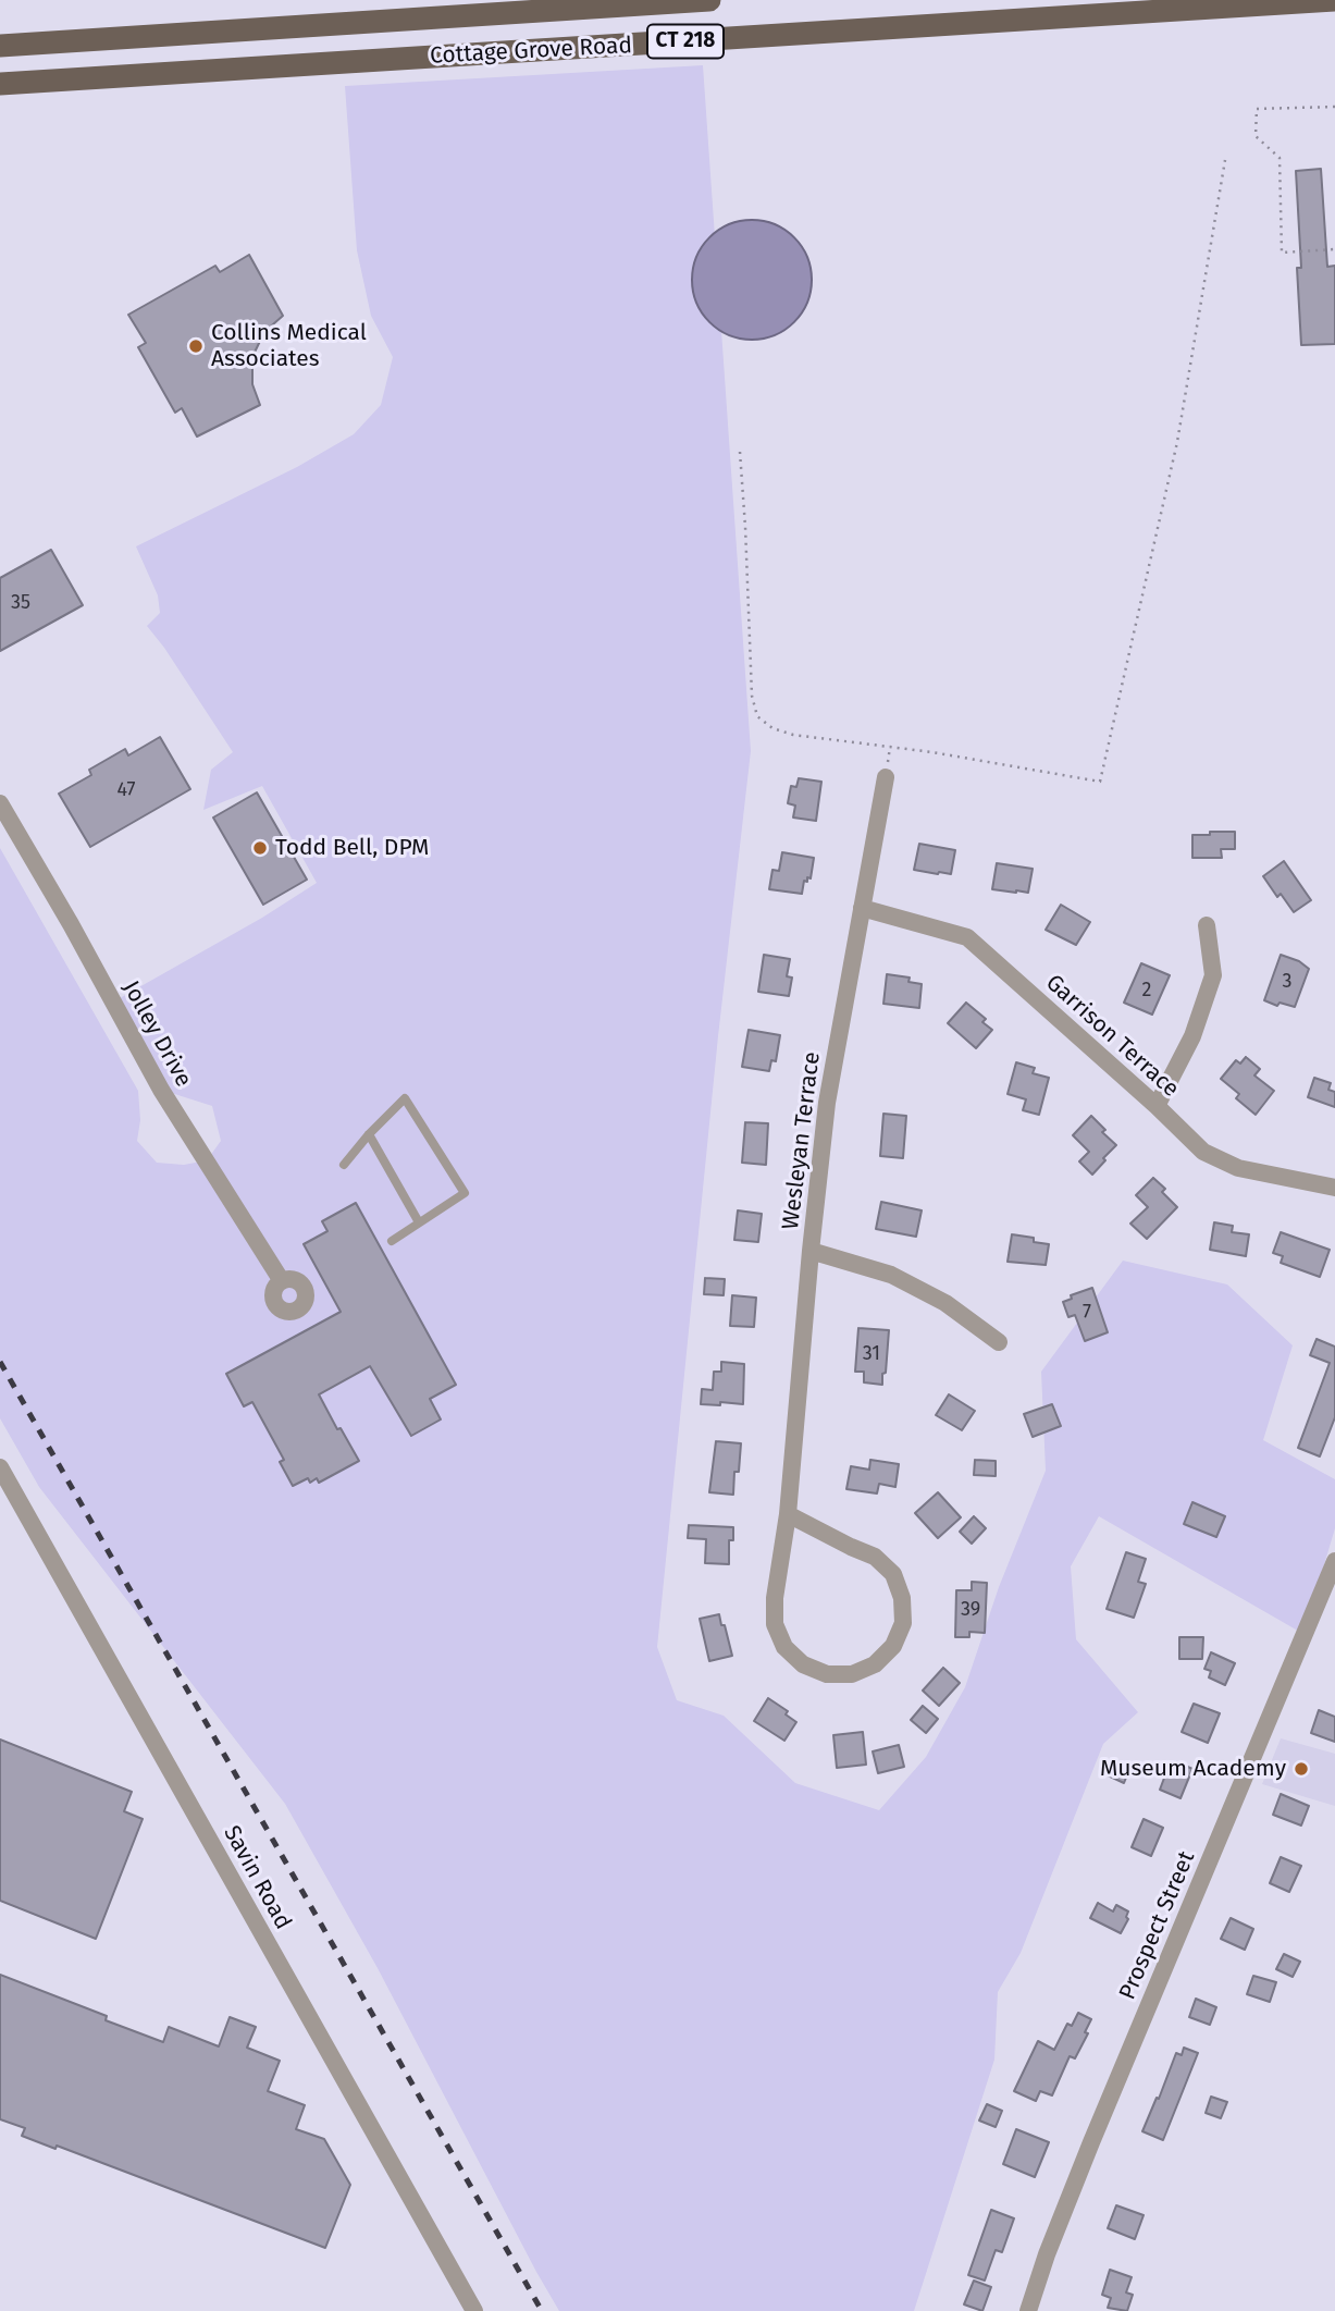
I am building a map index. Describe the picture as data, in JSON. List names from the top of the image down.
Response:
{
  "streets": {
    "main road": ["CT 218", "Cottage Grove Road"],
    "street": [
      "Jolley Drive",
      "Garrison Terrace",
      "Wesleyan Terrace",
      "Savin Road",
      "Prospect Street"
    ]
  },
  "crossings": [
    ["Garrison Terrace", "Wesleyan Terrace"]
  ],
  "places": ["Collins Medical Associates", "Todd Bell, DPM", "Museum Academy"],
  "house_numbers": [
    "35",
    "47",
    "3",
    "2",
    "7",
    "31",
    "39"
  ]
}
